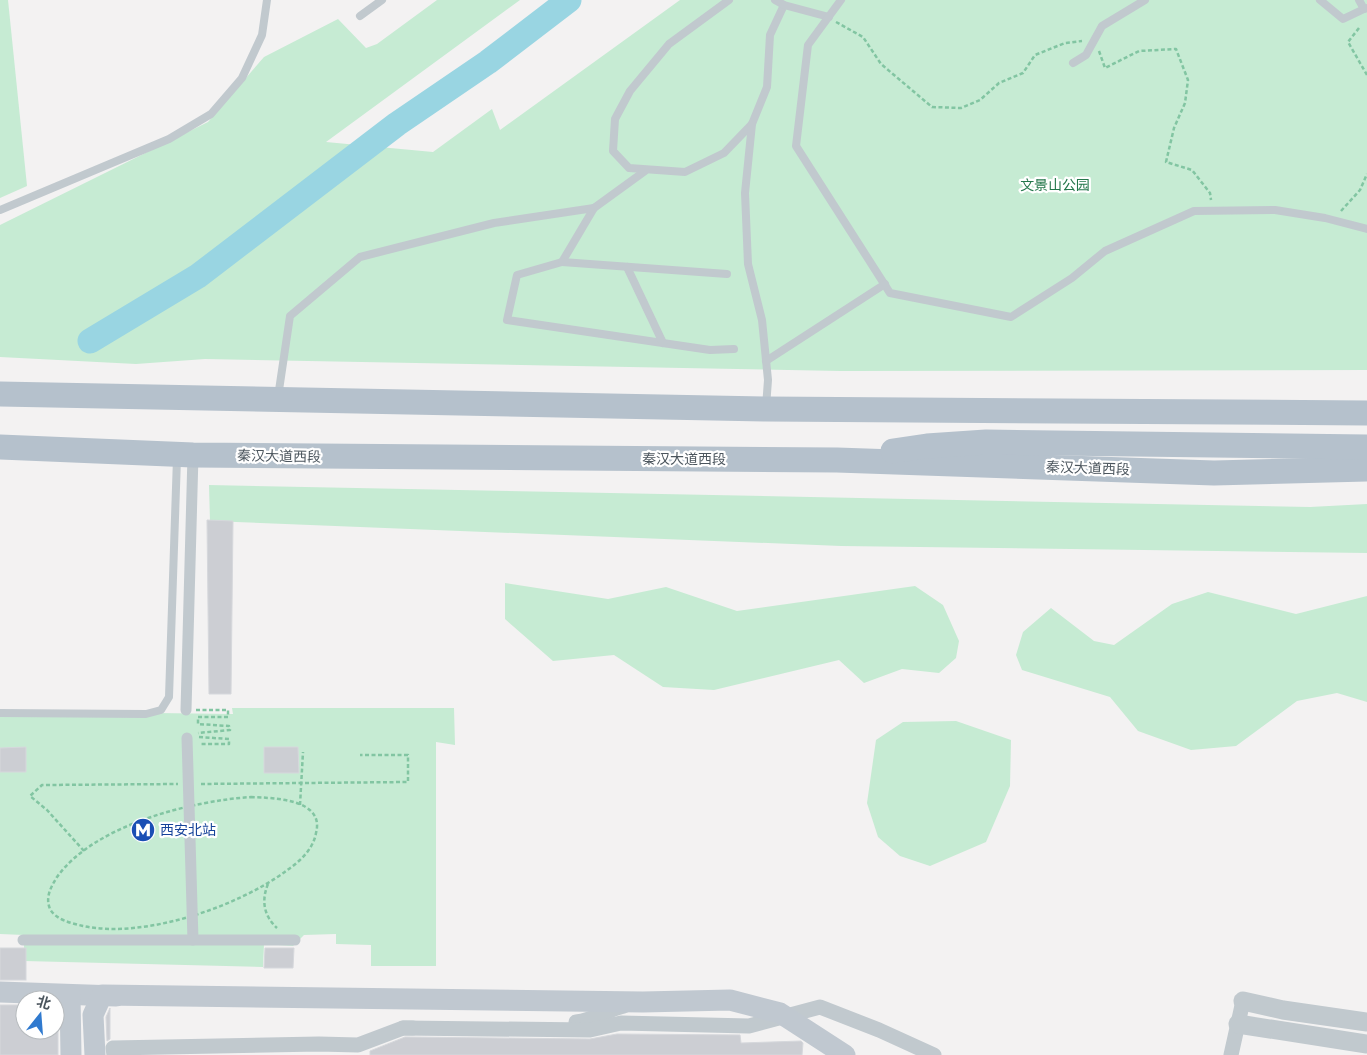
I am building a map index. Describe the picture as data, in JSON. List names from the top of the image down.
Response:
{
  "streets": {
    "main road": ["秦汉大道西段"]
  },
  "parks": ["文景山公园"],
  "places": {
    "metro station": ["西安北站"]
  },
  "north": "top"
}
